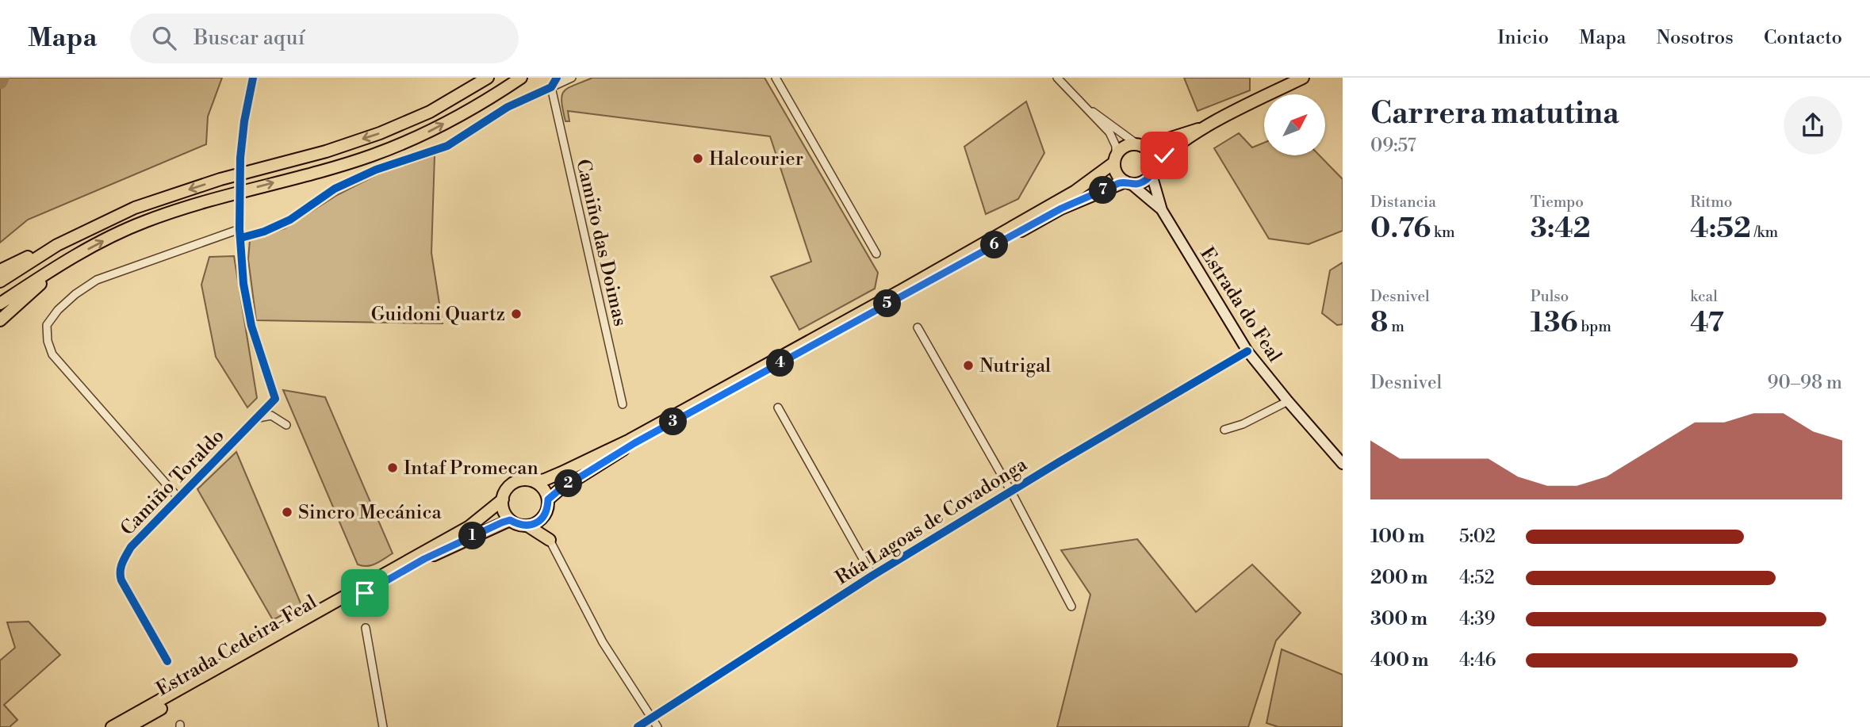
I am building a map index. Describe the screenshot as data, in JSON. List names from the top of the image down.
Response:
{
  "streets": {
    "main road": ["Estrada do Feal", "Estrada Cedeira-Feal"],
    "street": ["Camiño das Doimas", "Camiño Toraldo", "Rúa Lagoas de Covadonga"]
  },
  "crossings": [
    ["Estrada do Feal", "Rúa Lagoas de Covadonga"]
  ],
  "places": [
    "Halcourier",
    "Guidoni Quartz",
    "Nutrigal",
    "Intaf Promecan",
    "Sincro Mecánica"
  ],
  "north": "top right",
  "page": {
    "header": "Mapa",
    "search": "Buscar aquí",
    "nav": [
      "Inicio",
      "Mapa",
      "Nosotros",
      "Contacto"
    ],
    "heading": ["Carrera matutina", "09:57"],
    "stats": [
      ["Distancia", "0.76 km"],
      ["Tiempo", "3:42"],
      ["Ritmo", "4:52 /km"],
      ["Desnivel", "8 m"],
      ["Pulso", "136 bpm"],
      ["kcal", "47"]
    ],
    "pins": [
      "7",
      "6",
      "5",
      "4",
      "3",
      "2",
      "1"
    ],
    "chart": ["Desnivel", "90–98 m"],
    "list": [
      {
        "name": "100 m",
        "note": "5:02"
      },
      {
        "name": "200 m",
        "note": "4:52"
      },
      {
        "name": "300 m",
        "note": "4:39"
      },
      {
        "name": "400 m",
        "note": "4:46"
      }
    ]
  }
}
